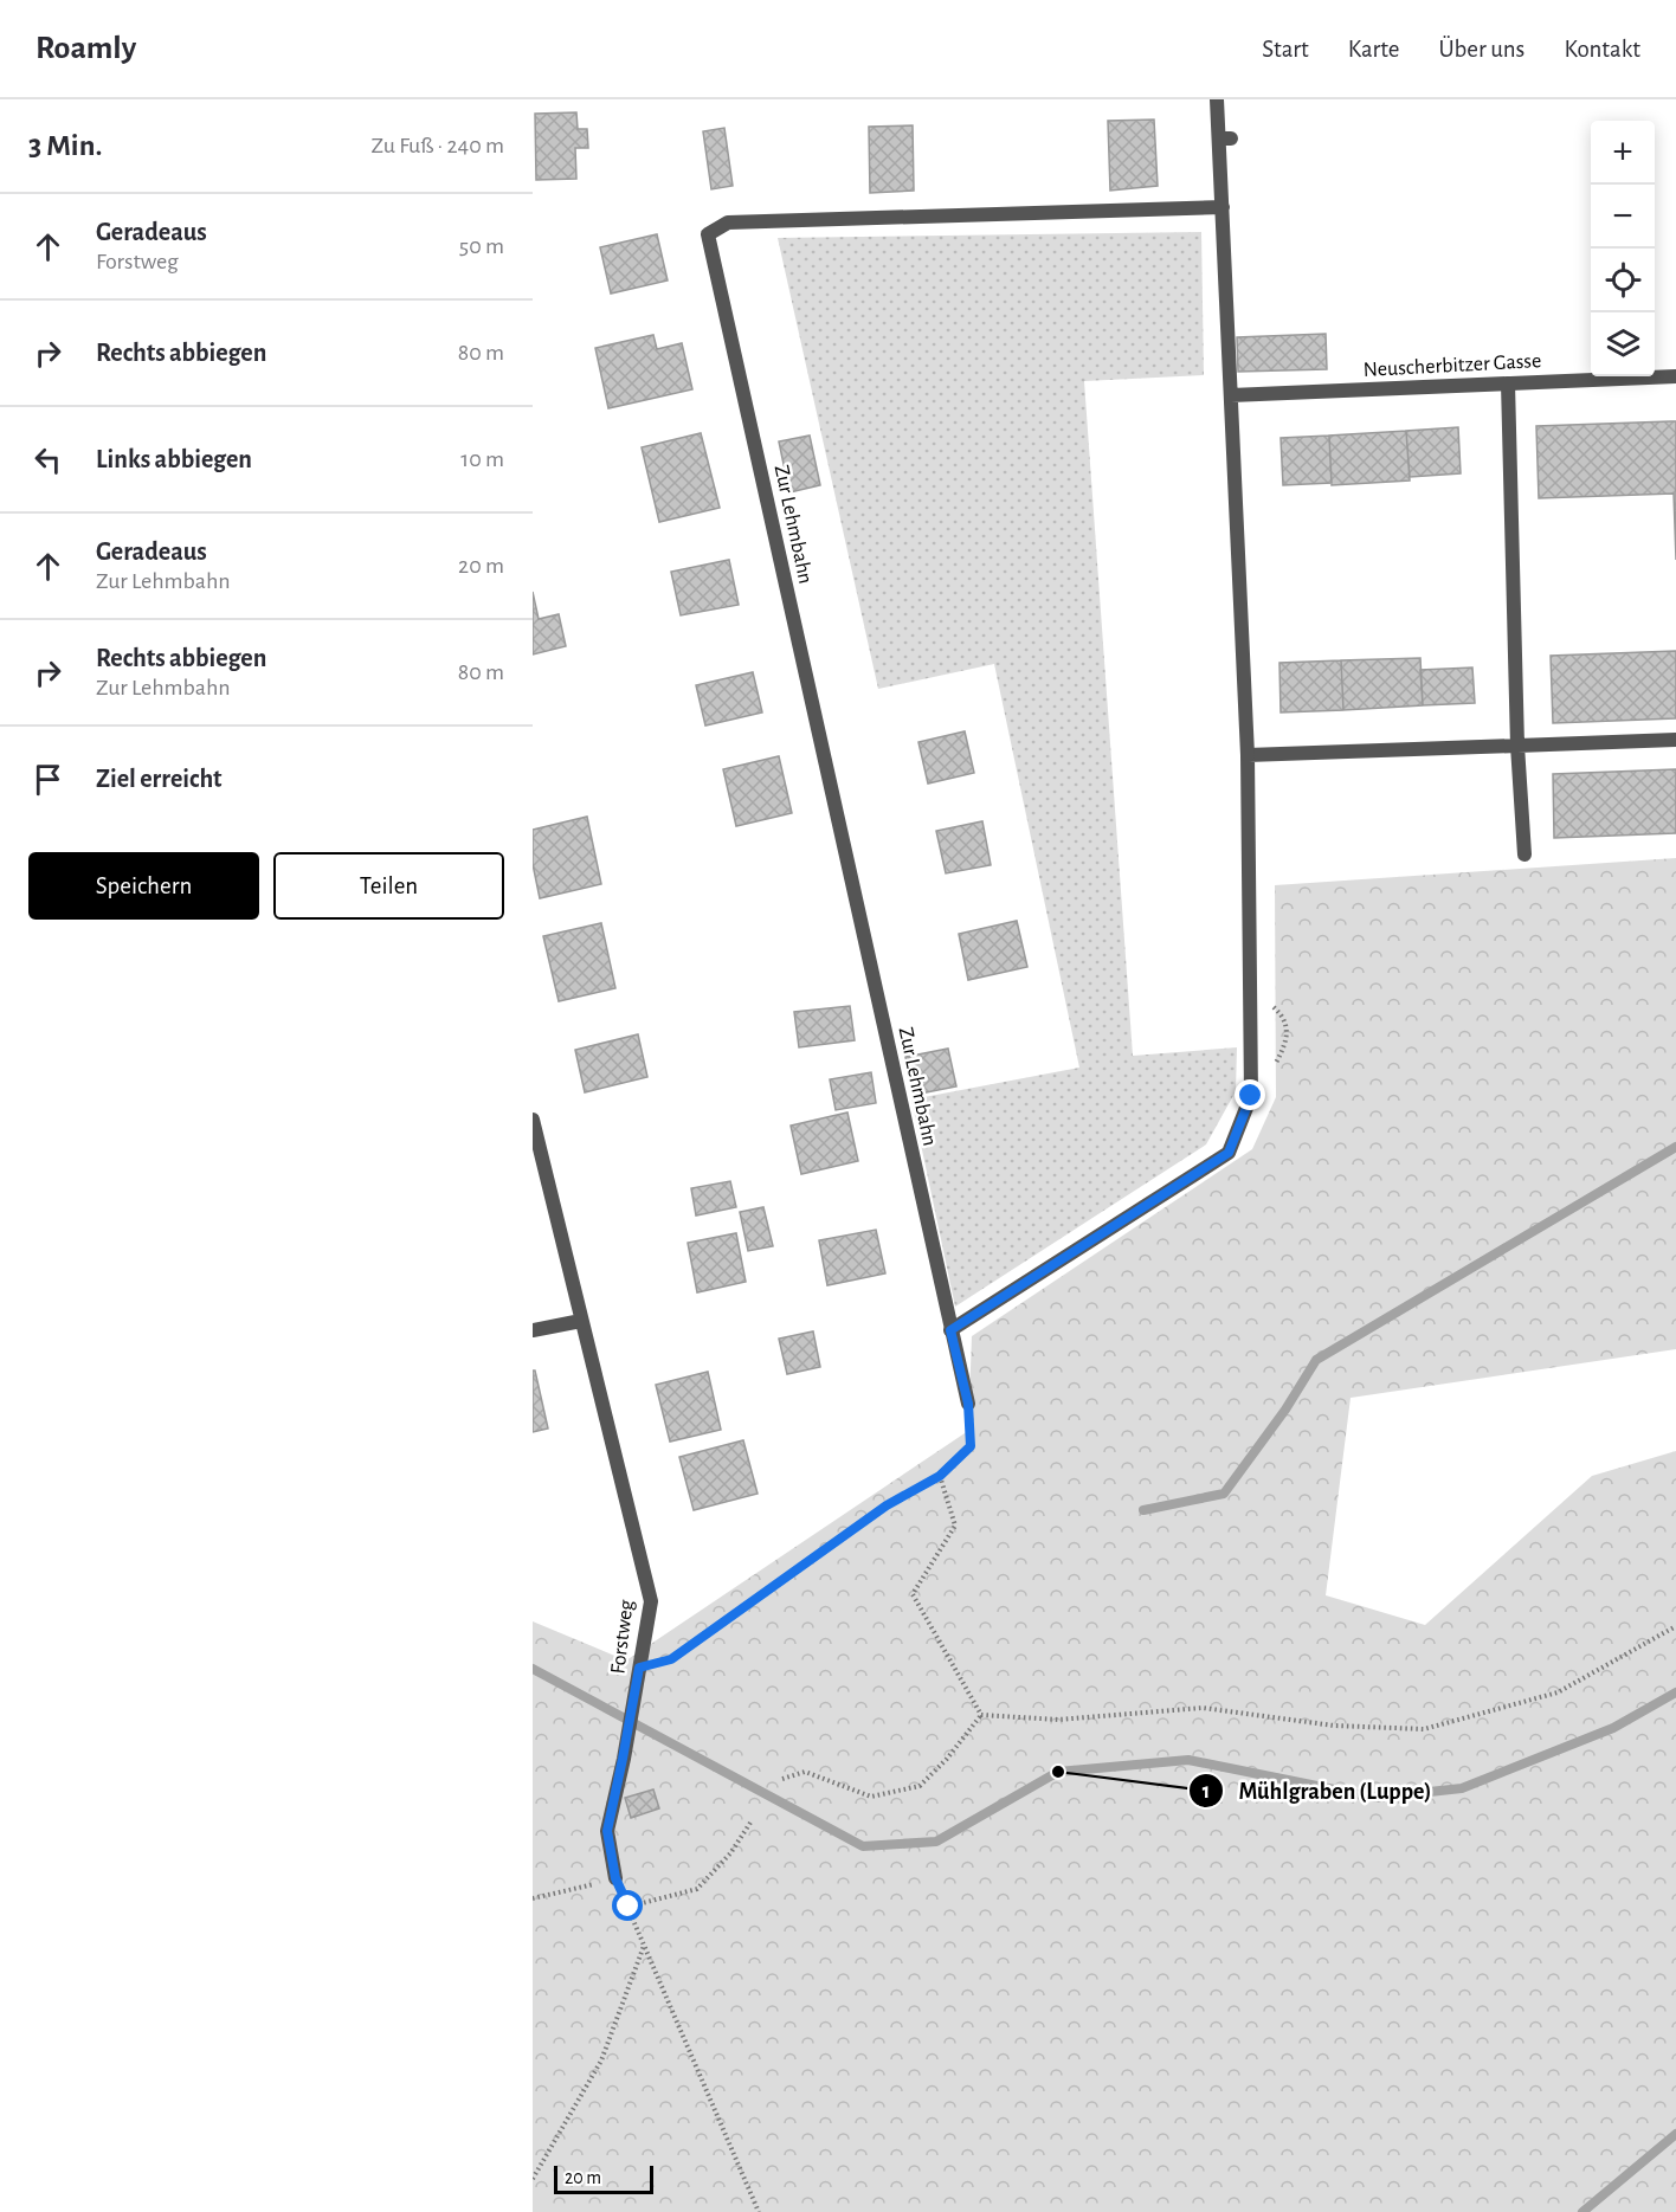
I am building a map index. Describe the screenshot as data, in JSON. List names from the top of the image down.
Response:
{
  "streets": {
    "street": ["Neuscherbitzer Gasse", "Zur Lehmbahn", "Forstweg"]
  },
  "places": ["Mühlgraben (Luppe)"],
  "scale_bar": "20 m",
  "page": {
    "header": "Roamly",
    "nav": [
      "Start",
      "Karte",
      "Über uns",
      "Kontakt"
    ],
    "heading": ["3 Min.", "Zu Fuß · 240 m"],
    "map_buttons": ["+", "−"],
    "list": [
      ["Geradeaus", "Forstweg", "50 m"],
      ["Rechts abbiegen", "80 m"],
      ["Links abbiegen", "10 m"],
      ["Geradeaus", "Zur Lehmbahn", "20 m"],
      ["Rechts abbiegen", "Zur Lehmbahn", "80 m"],
      "Ziel erreicht"
    ],
    "buttons": ["Speichern", "Teilen"],
    "scale": "20 m"
  }
}
